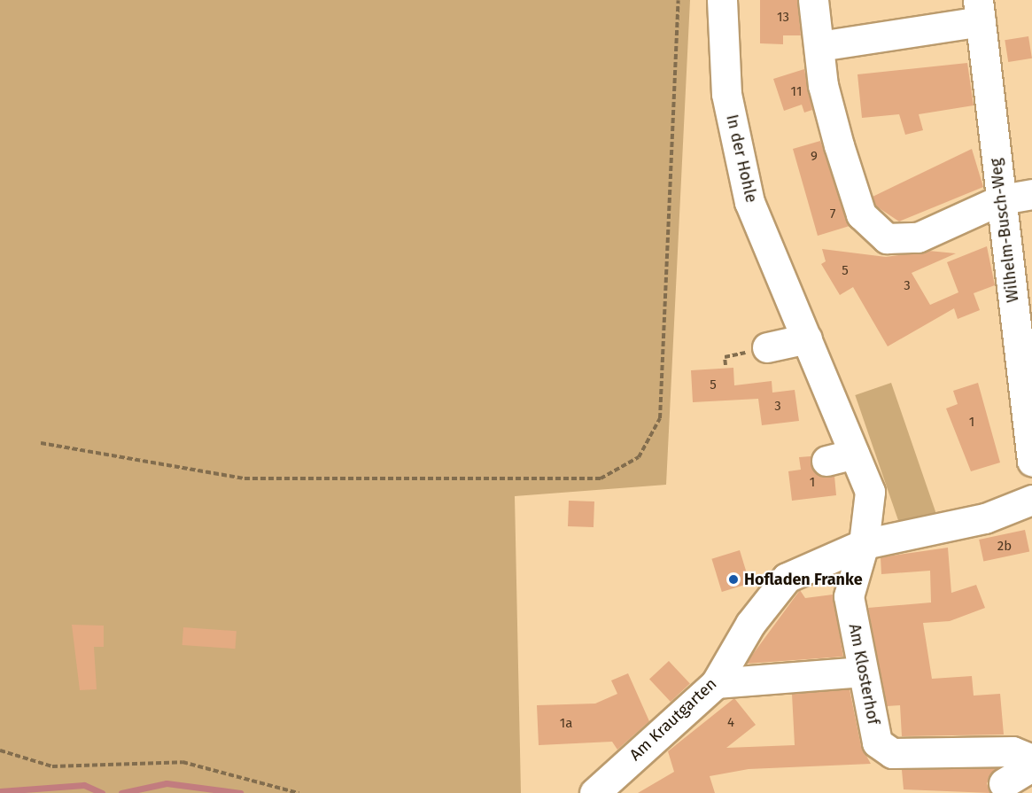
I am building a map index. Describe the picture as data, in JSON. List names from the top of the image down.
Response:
{
  "streets": {
    "street": [
      "In der Hohle",
      "Wilhelm-Busch-Weg",
      "Am Klosterhof",
      "Am Krautgarten"
    ]
  },
  "crossings": [
    ["In der Hohle", "Am Klosterhof"],
    ["In der Hohle", "Am Krautgarten"],
    ["Am Klosterhof", "Am Krautgarten"]
  ],
  "places": ["Hofladen Franke"],
  "house_numbers": [
    "13",
    "11",
    "9",
    "7",
    "5",
    "3",
    "5",
    "3",
    "1",
    "1",
    "2b",
    "4",
    "1a"
  ]
}
